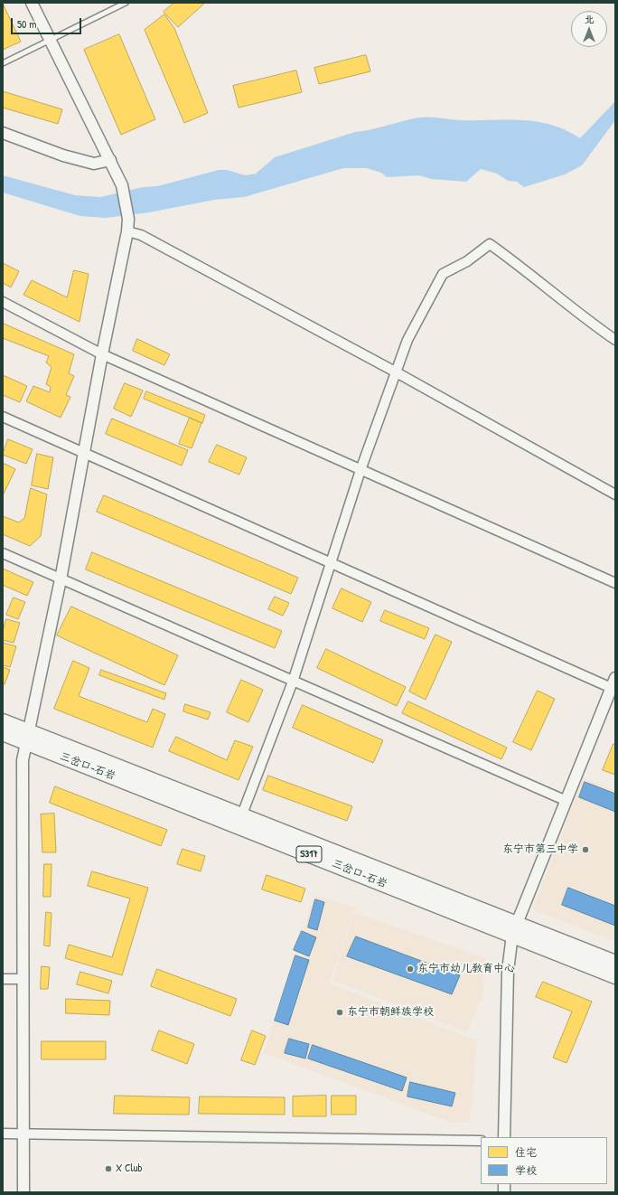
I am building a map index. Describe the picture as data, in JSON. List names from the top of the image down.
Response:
{
  "streets": {
    "highway": ["三岔口-石岩", "S317"]
  },
  "places": [
    "东宁市第三中学",
    "东宁市幼儿教育中心",
    "东宁市朝鲜族学校",
    "X Club"
  ],
  "legend": ["住宅", "学校"],
  "scale_bar": "50 m",
  "north": "top"
}
